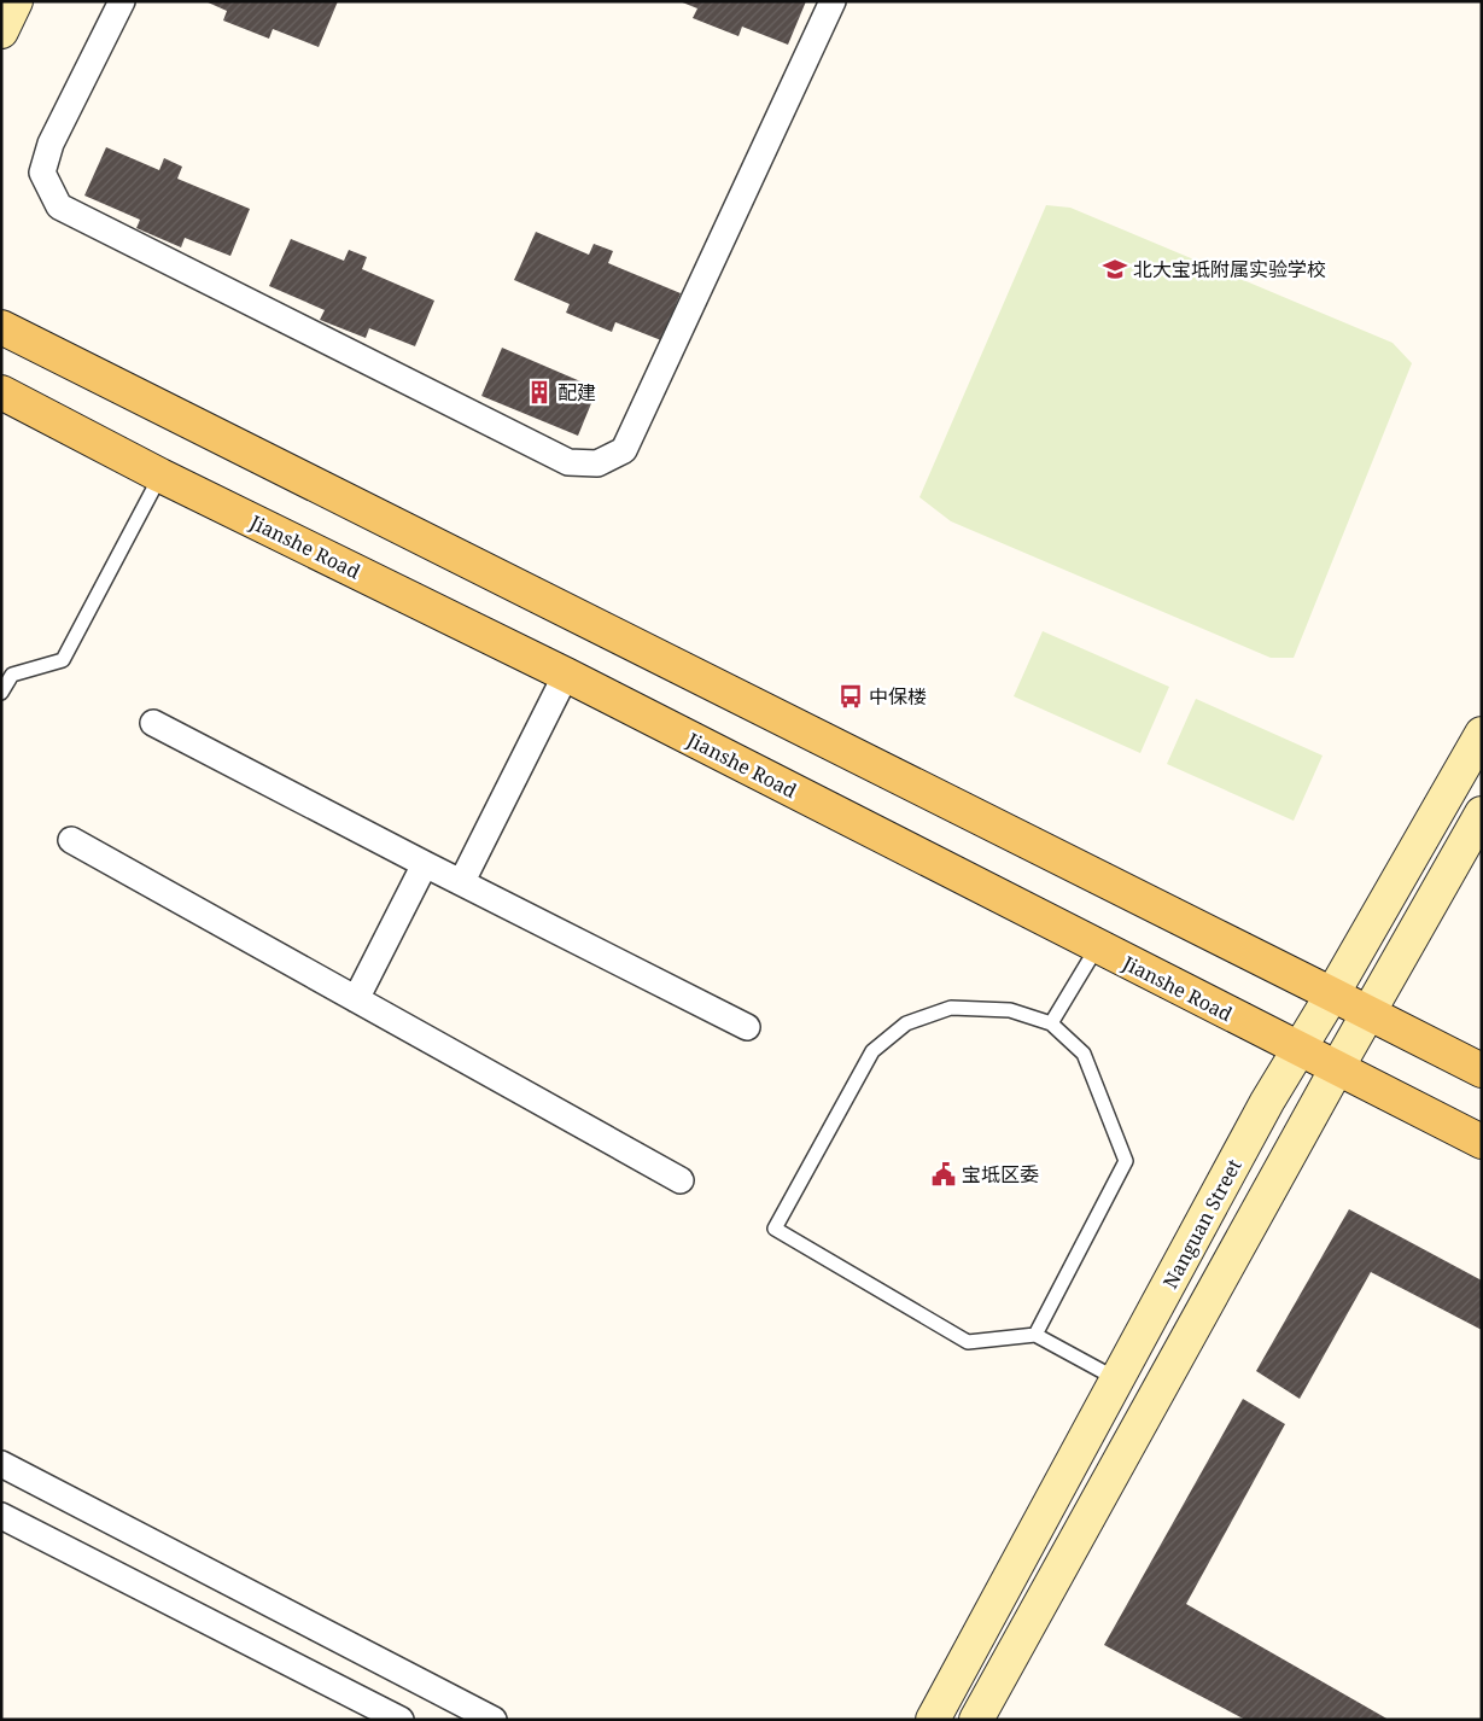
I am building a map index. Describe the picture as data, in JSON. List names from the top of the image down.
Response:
{
  "streets": {
    "main road": ["Jianshe Road", "Nanguan Street"]
  },
  "crossings": [
    ["Jianshe Road", "Nanguan Street"]
  ],
  "places": {
    "school or university": ["北大宝坻附属实验学校"],
    "building": ["配建"],
    "bus stop": ["中保楼"],
    "public building": ["宝坻区委"]
  }
}
